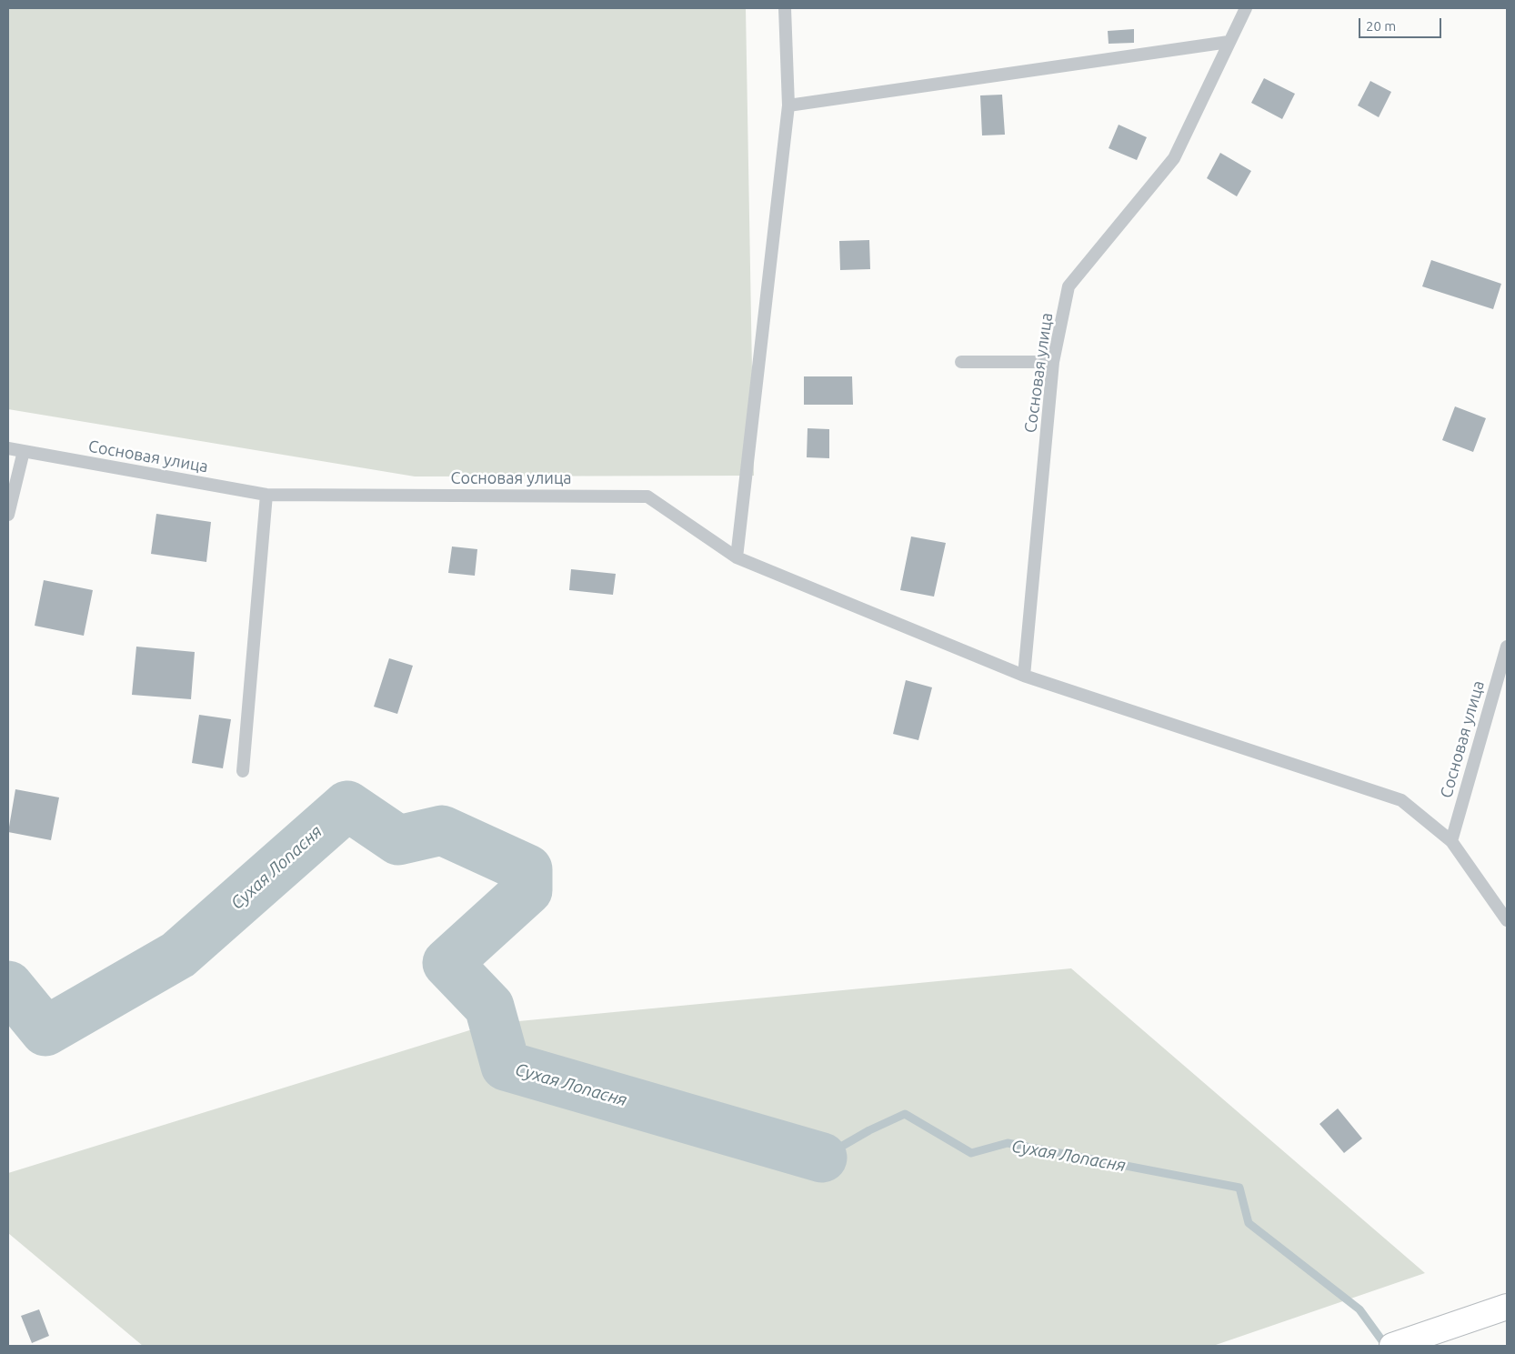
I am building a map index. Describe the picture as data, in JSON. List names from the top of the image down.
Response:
{
  "streets": {
    "lane": ["Сосновая улица"]
  },
  "water": ["Сухая Лопасня"],
  "scale_bar": "20 m"
}
